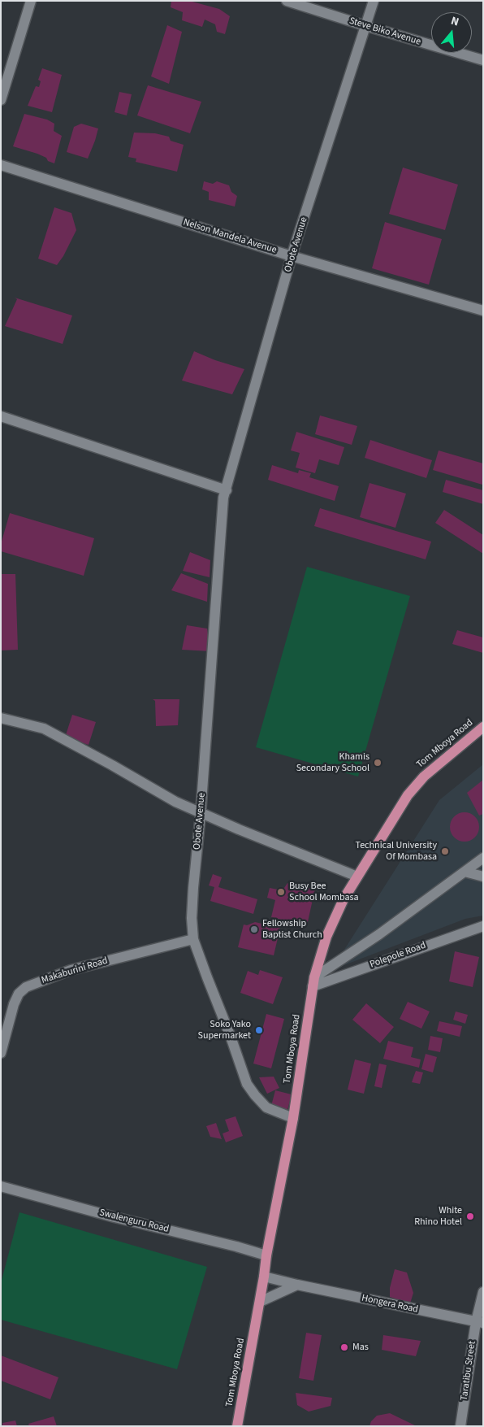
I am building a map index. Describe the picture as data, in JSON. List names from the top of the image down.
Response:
{
  "streets": {
    "main road": ["Tom Mboya Road"],
    "street": [
      "Steve Biko Avenue",
      "Nelson Mandela Avenue",
      "Obote Avenue",
      "Polepole Road",
      "Makaburini Road",
      "Swalenguru Road",
      "Hongera Road",
      "Taratibu Street"
    ]
  },
  "crossings": [
    ["Steve Biko Avenue", "Obote Avenue"],
    ["Nelson Mandela Avenue", "Obote Avenue"],
    ["Obote Avenue", "Tom Mboya Road"],
    ["Obote Avenue", "Makaburini Road"],
    ["Tom Mboya Road", "Polepole Road"],
    ["Tom Mboya Road", "Swalenguru Road"],
    ["Tom Mboya Road", "Hongera Road"],
    ["Hongera Road", "Taratibu Street"]
  ],
  "places": [
    "Khamis Secondary School",
    "Technical University Of Mombasa",
    "Busy Bee School Mombasa",
    "Fellowship Baptist Church",
    "Soko Yako Supermarket",
    "White Rhino Hotel",
    "Mas"
  ],
  "north": "top"
}
